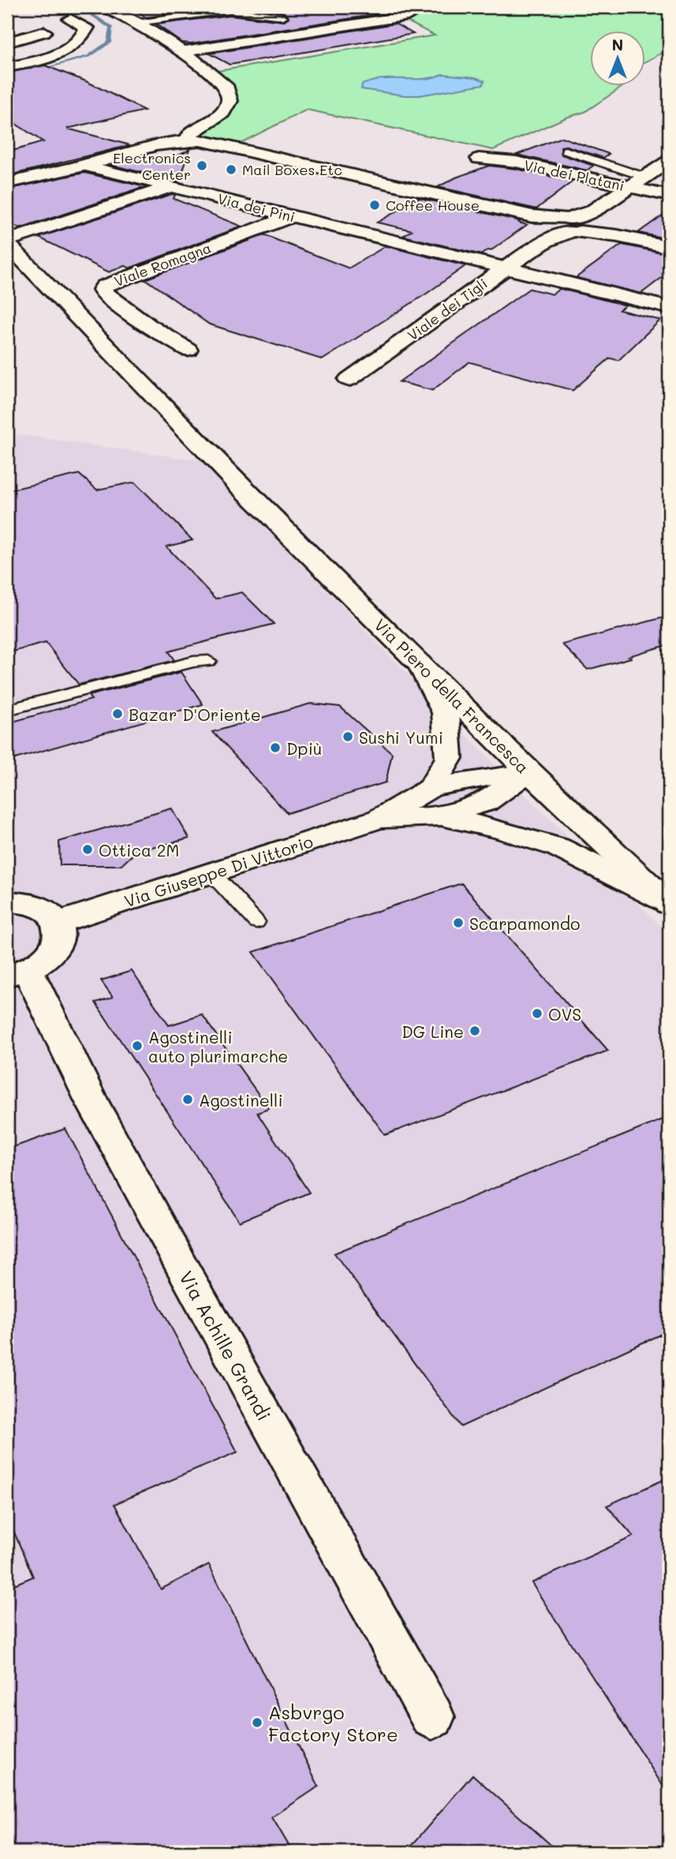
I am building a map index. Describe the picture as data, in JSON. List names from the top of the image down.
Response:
{
  "streets": {
    "street": [
      "Via dei Platani",
      "Via dei Pini",
      "Viale Romagna",
      "Viale dei Tigli",
      "Via Piero della Francesca",
      "Via Giuseppe Di Vittorio",
      "Via Achille Grandi"
    ]
  },
  "crossings": [
    ["Via dei Platani", "Viale dei Tigli"],
    ["Via dei Pini", "Viale Romagna"],
    ["Via dei Pini", "Viale dei Tigli"]
  ],
  "places": [
    "Electronics Center",
    "Mail Boxes Etc",
    "Coffee House",
    "Bazar D'Oriente",
    "Sushi Yumi",
    "Dpiù",
    "Ottica 2M",
    "Scarpamondo",
    "OVS",
    "DG Line",
    "Agostinelli auto plurimarche",
    "Agostinelli",
    "Asbvrgo Factory Store"
  ],
  "north": "top"
}
